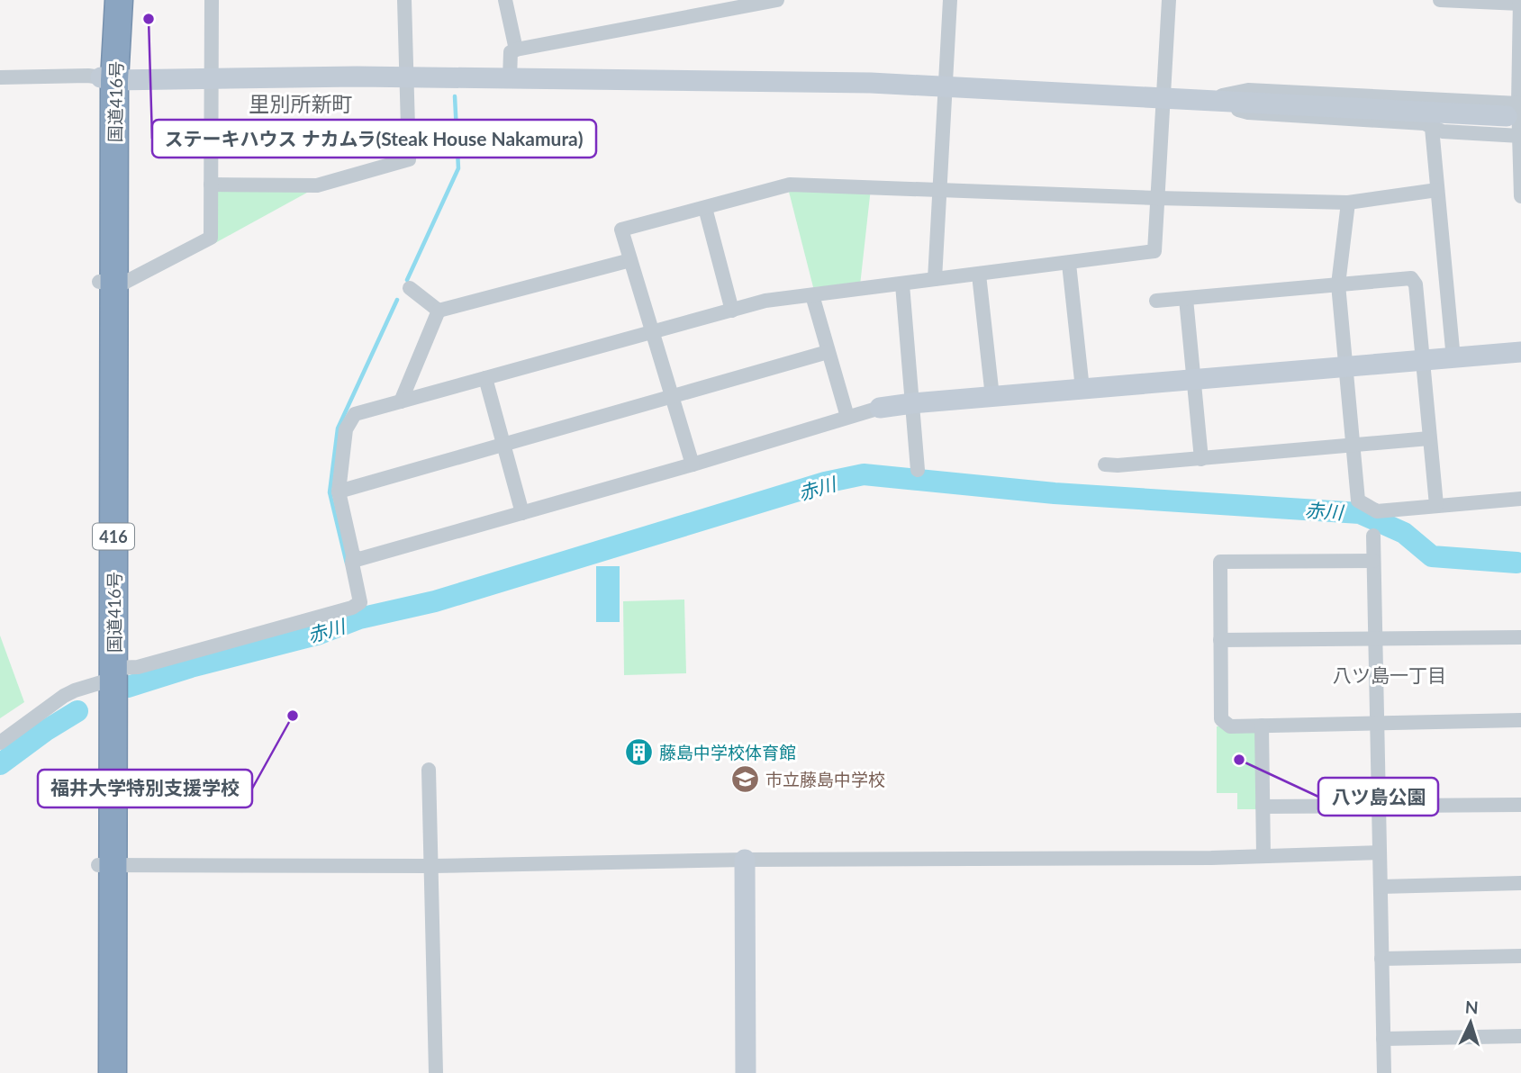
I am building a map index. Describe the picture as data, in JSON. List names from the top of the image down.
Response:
{
  "streets": {
    "highway": ["国道416号", "416"]
  },
  "districts": ["里別所新町", "八ツ島一丁目"],
  "water": ["赤川"],
  "places": {
    "other": ["ステーキハウス ナカムラ(Steak House Nakamura)", "福井大学特別支援学校", "八ツ島公園"],
    "building": ["藤島中学校体育館"],
    "school or university": ["市立藤島中学校"]
  },
  "north": "top"
}
